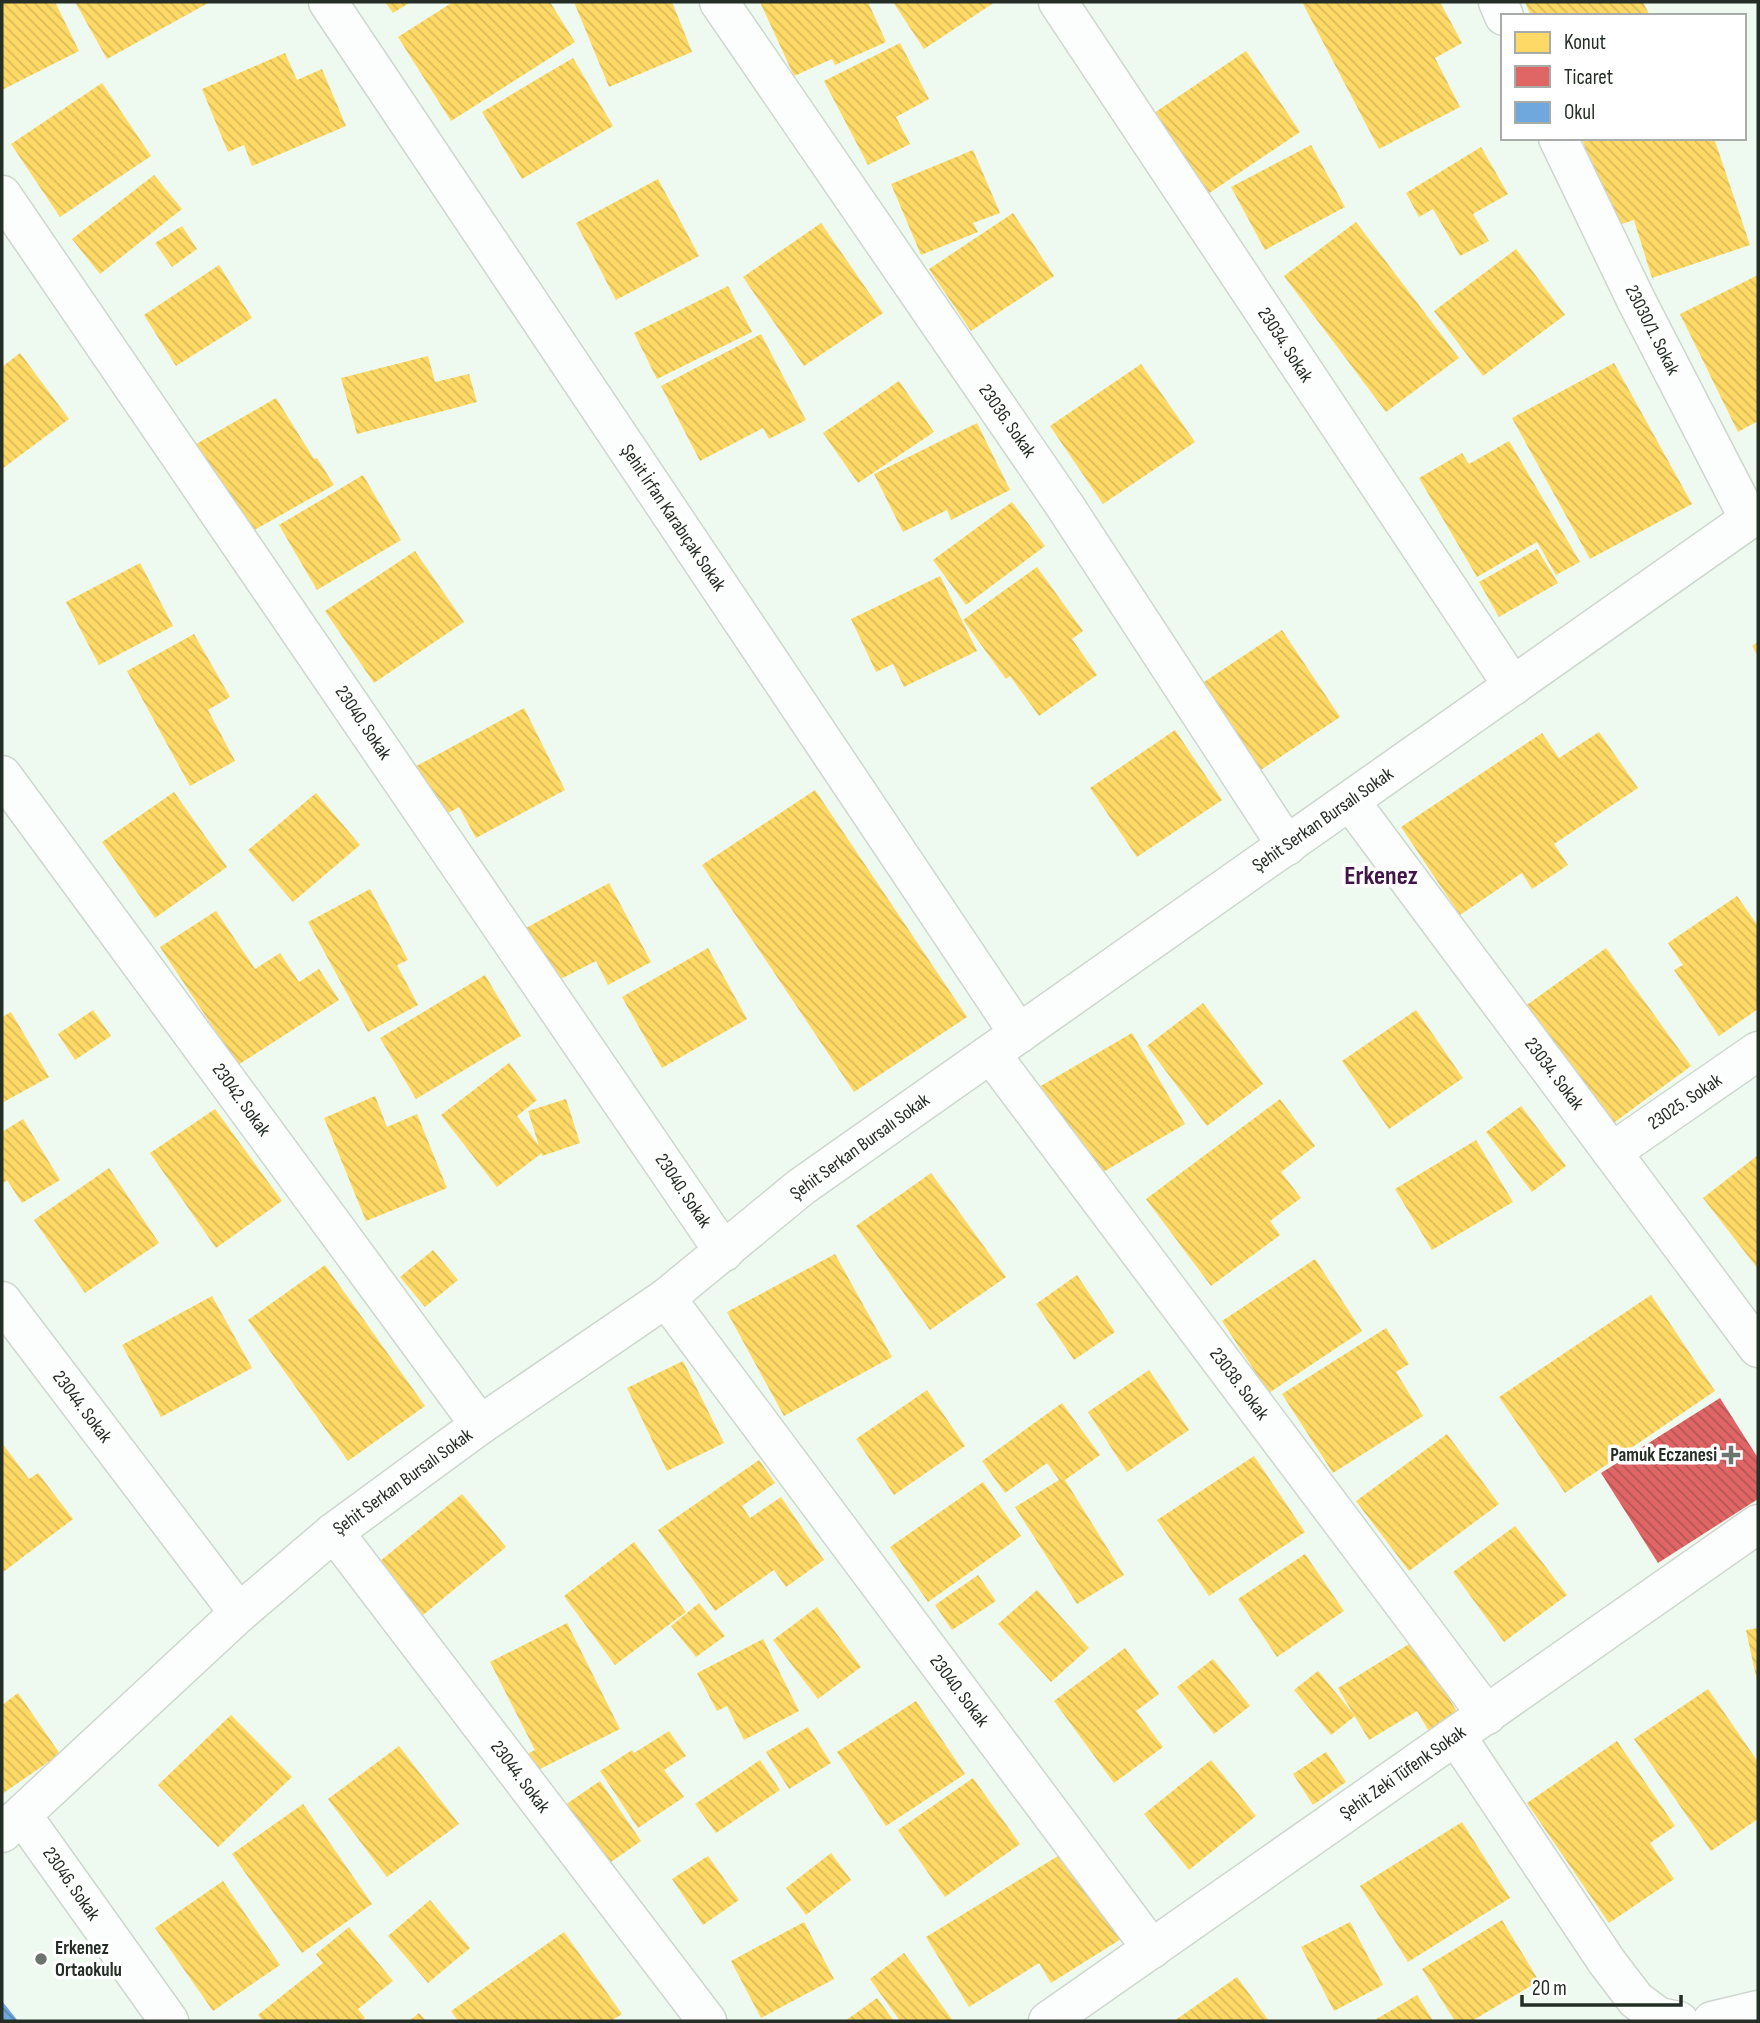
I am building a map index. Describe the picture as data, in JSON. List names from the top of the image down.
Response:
{
  "streets": {
    "street": [
      "23030/1. Sokak",
      "23034. Sokak",
      "23036. Sokak",
      "Şehit İrfan Karabıçak Sokak",
      "23040. Sokak",
      "Şehit Serkan Bursalı Sokak",
      "23042. Sokak",
      "23025. Sokak",
      "23038. Sokak",
      "23044. Sokak",
      "Şehit Zeki Tüfenk Sokak",
      "23046. Sokak"
    ]
  },
  "crossings": [
    ["23030/1. Sokak", "Şehit Serkan Bursalı Sokak"],
    ["23034. Sokak", "Şehit Serkan Bursalı Sokak"],
    ["23034. Sokak", "23025. Sokak"],
    ["23036. Sokak", "Şehit Serkan Bursalı Sokak"],
    ["Şehit İrfan Karabıçak Sokak", "Şehit Serkan Bursalı Sokak"],
    ["Şehit İrfan Karabıçak Sokak", "23038. Sokak"],
    ["23040. Sokak", "Şehit Serkan Bursalı Sokak"],
    ["23040. Sokak", "Şehit Zeki Tüfenk Sokak"],
    ["Şehit Serkan Bursalı Sokak", "23042. Sokak"],
    ["Şehit Serkan Bursalı Sokak", "23038. Sokak"],
    ["Şehit Serkan Bursalı Sokak", "23044. Sokak"],
    ["Şehit Serkan Bursalı Sokak", "23046. Sokak"],
    ["23038. Sokak", "Şehit Zeki Tüfenk Sokak"]
  ],
  "districts": ["Erkenez"],
  "places": {
    "health": ["Pamuk Eczanesi"],
    "other": ["Erkenez Ortaokulu"]
  },
  "legend": ["Konut", "Ticaret", "Okul"],
  "scale_bar": "20 m"
}
